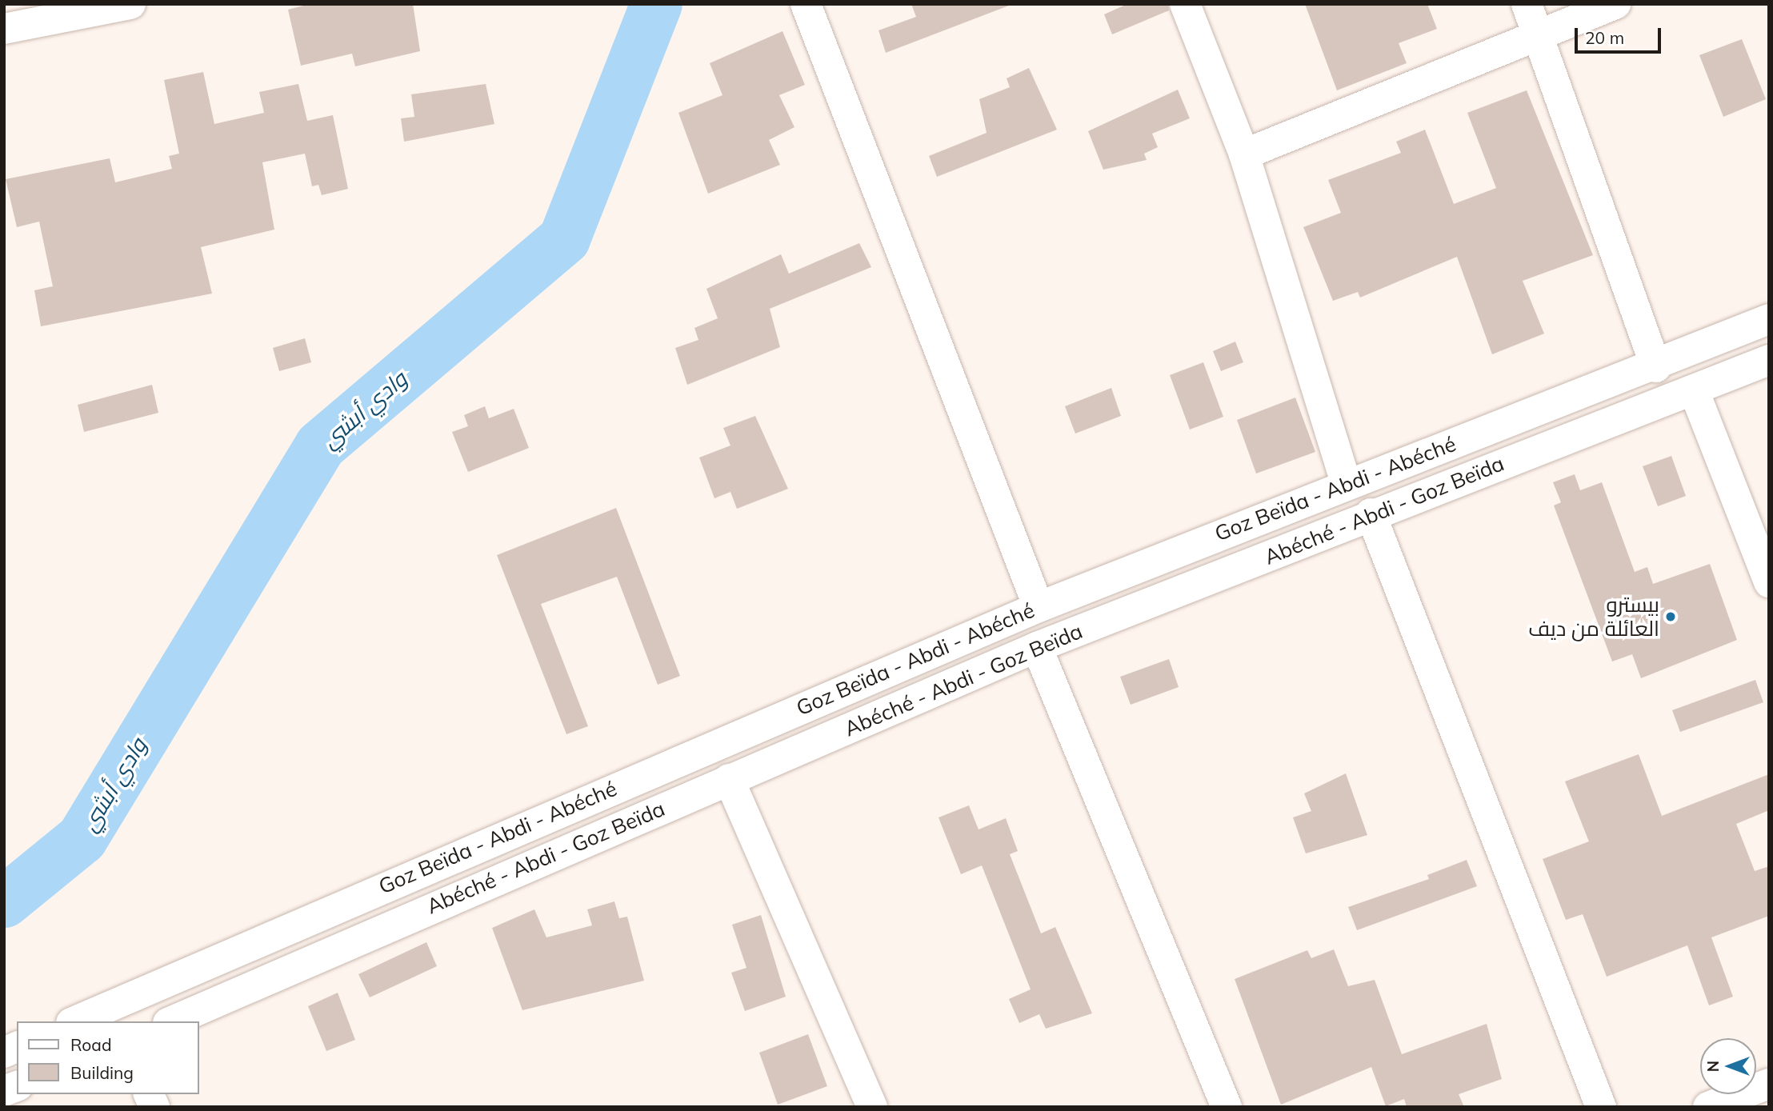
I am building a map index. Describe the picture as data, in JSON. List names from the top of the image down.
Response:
{
  "streets": {
    "street": ["Goz Beïda - Abdi - Abéché", "Abéché - Abdi - Goz Beïda"]
  },
  "water": ["وادي أبشي"],
  "places": ["بيسترو العائلة من ديف"],
  "legend": ["Road", "Building"],
  "scale_bar": "20 m",
  "north": "left"
}
